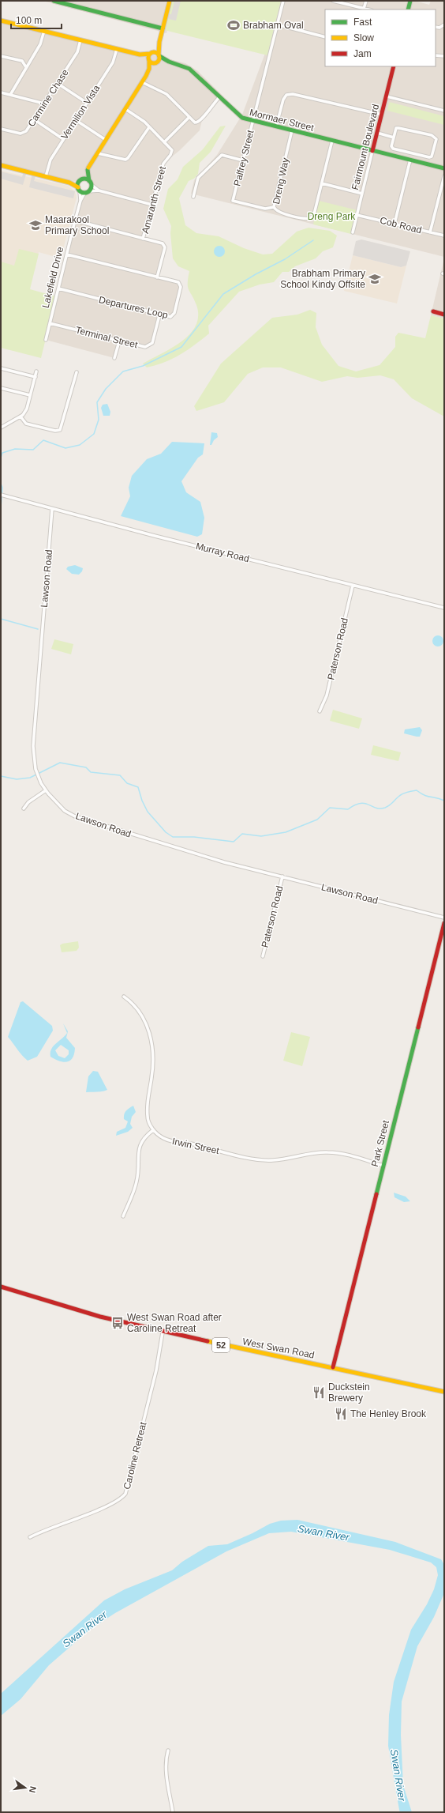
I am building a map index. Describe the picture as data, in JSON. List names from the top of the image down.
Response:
{
  "streets": {
    "street": [
      "Carmine Chase",
      "Vermilion Vista",
      "Mormaer Street",
      "Fairmount Boulevard",
      "Palfrey Street",
      "Dreng Way",
      "Amaranth Street",
      "Cob Road",
      "Lakefield Drive",
      "Departures Loop",
      "Terminal Street",
      "Murray Road",
      "Lawson Road",
      "Paterson Road",
      "Park Street",
      "Irwin Street",
      "52",
      "West Swan Road",
      "Caroline Retreat"
    ]
  },
  "crossings": [
    ["Mormaer Street", "Fairmount Boulevard"],
    ["Mormaer Street", "Palfrey Street"],
    ["Mormaer Street", "Dreng Way"],
    ["Fairmount Boulevard", "Cob Road"],
    ["Palfrey Street", "Dreng Way"],
    ["Lakefield Drive", "Departures Loop"],
    ["Lakefield Drive", "Terminal Street"],
    ["Departures Loop", "Terminal Street"],
    ["Murray Road", "Lawson Road"],
    ["Murray Road", "Paterson Road"],
    ["Lawson Road", "Paterson Road"],
    ["Park Street", "Irwin Street"],
    ["Park Street", "West Swan Road"],
    ["West Swan Road", "Caroline Retreat"]
  ],
  "water": ["Swan River"],
  "parks": ["Dreng Park"],
  "places": {
    "sports": ["Brabham Oval"],
    "school or university": ["Maarakool Primary School", "Brabham Primary School Kindy Offsite"],
    "bus stop": ["West Swan Road after Caroline Retreat"],
    "restaurant": ["Duckstein Brewery", "The Henley Brook"]
  },
  "legend": ["Fast", "Slow", "Jam"],
  "scale_bar": "100 m",
  "north": "right"
}
